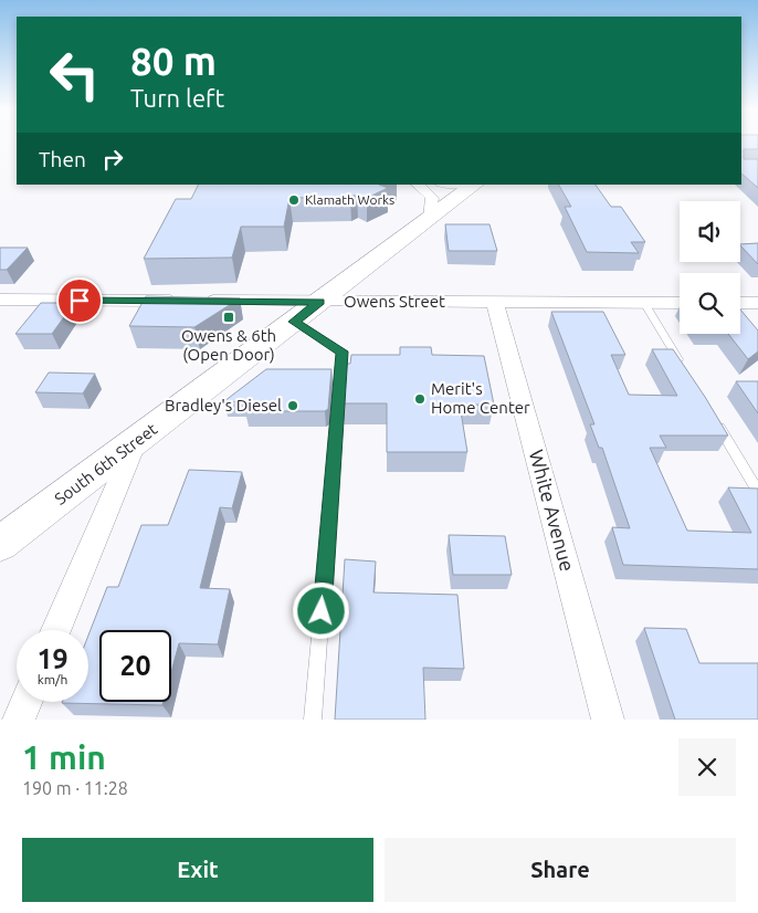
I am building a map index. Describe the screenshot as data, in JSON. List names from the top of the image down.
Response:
{
  "streets": {
    "main road": ["South 6th Street"],
    "street": ["Owens Street", "White Avenue"]
  },
  "crossings": [
    ["Owens Street", "South 6th Street"],
    ["Owens Street", "White Avenue"]
  ],
  "places": {
    "other": ["Klamath Works", "Merit's Home Center", "Bradley's Diesel"],
    "transit": ["Owens & 6th (Open Door)"]
  },
  "page": {
    "turn": ["80 m", "Turn left"],
    "then": "Then",
    "speed": "19 km/h",
    "limit": "20",
    "heading": ["1 min", "190 m · 11:28"],
    "buttons": ["Exit", "Share"]
  }
}
